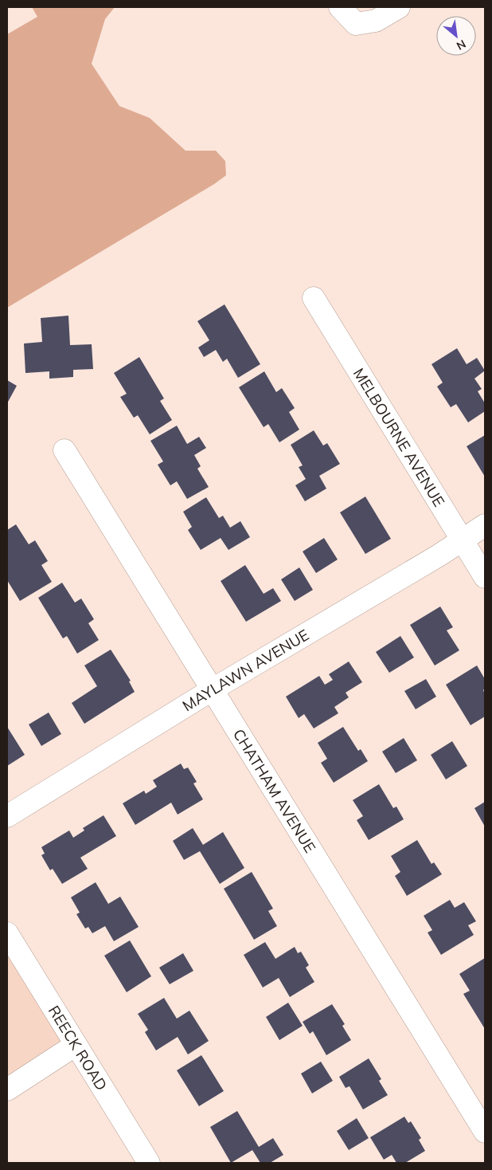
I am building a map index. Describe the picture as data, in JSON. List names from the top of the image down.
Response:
{
  "streets": {
    "street": [
      "MELBOURNE AVENUE",
      "MAYLAWN AVENUE",
      "CHATHAM AVENUE",
      "REECK ROAD"
    ]
  },
  "crossings": [
    ["MELBOURNE AVENUE", "MAYLAWN AVENUE"],
    ["MAYLAWN AVENUE", "CHATHAM AVENUE"]
  ],
  "north": "bottom right"
}
